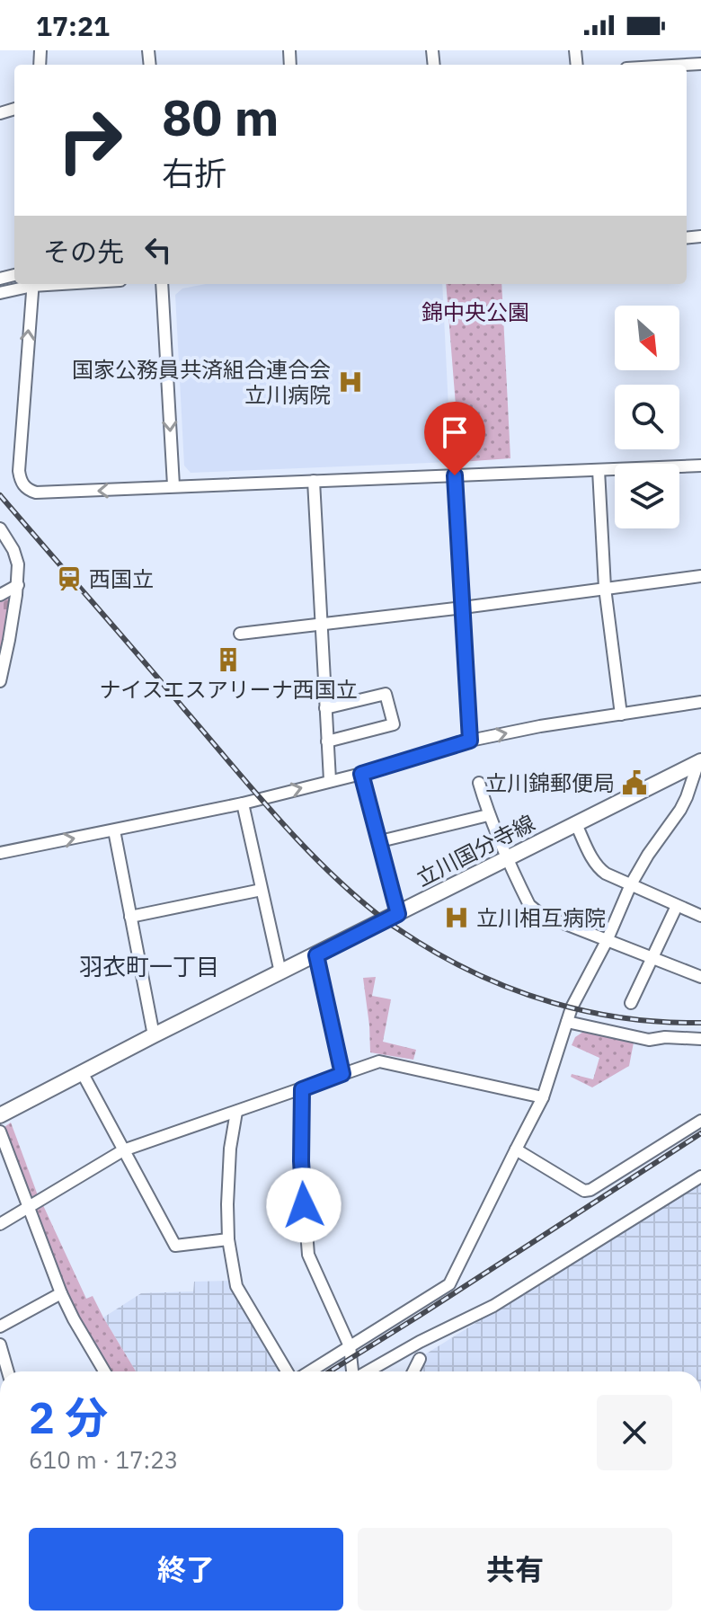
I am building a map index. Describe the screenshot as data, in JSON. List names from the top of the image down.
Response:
{
  "streets": {
    "main road": ["立川国分寺線"]
  },
  "districts": ["羽衣町一丁目"],
  "parks": ["錦中央公園"],
  "places": {
    "hospital": ["国家公務員共済組合連合会 立川病院", "立川相互病院"],
    "station": ["西国立"],
    "building": ["ナイスエスアリーナ西国立"],
    "public building": ["立川錦郵便局"]
  },
  "north": "bottom right",
  "page": {
    "status": "17:21",
    "turn": ["80 m", "右折"],
    "then": "その先",
    "heading": ["2 分", "610 m · 17:23"],
    "buttons": ["終了", "共有"]
  }
}
